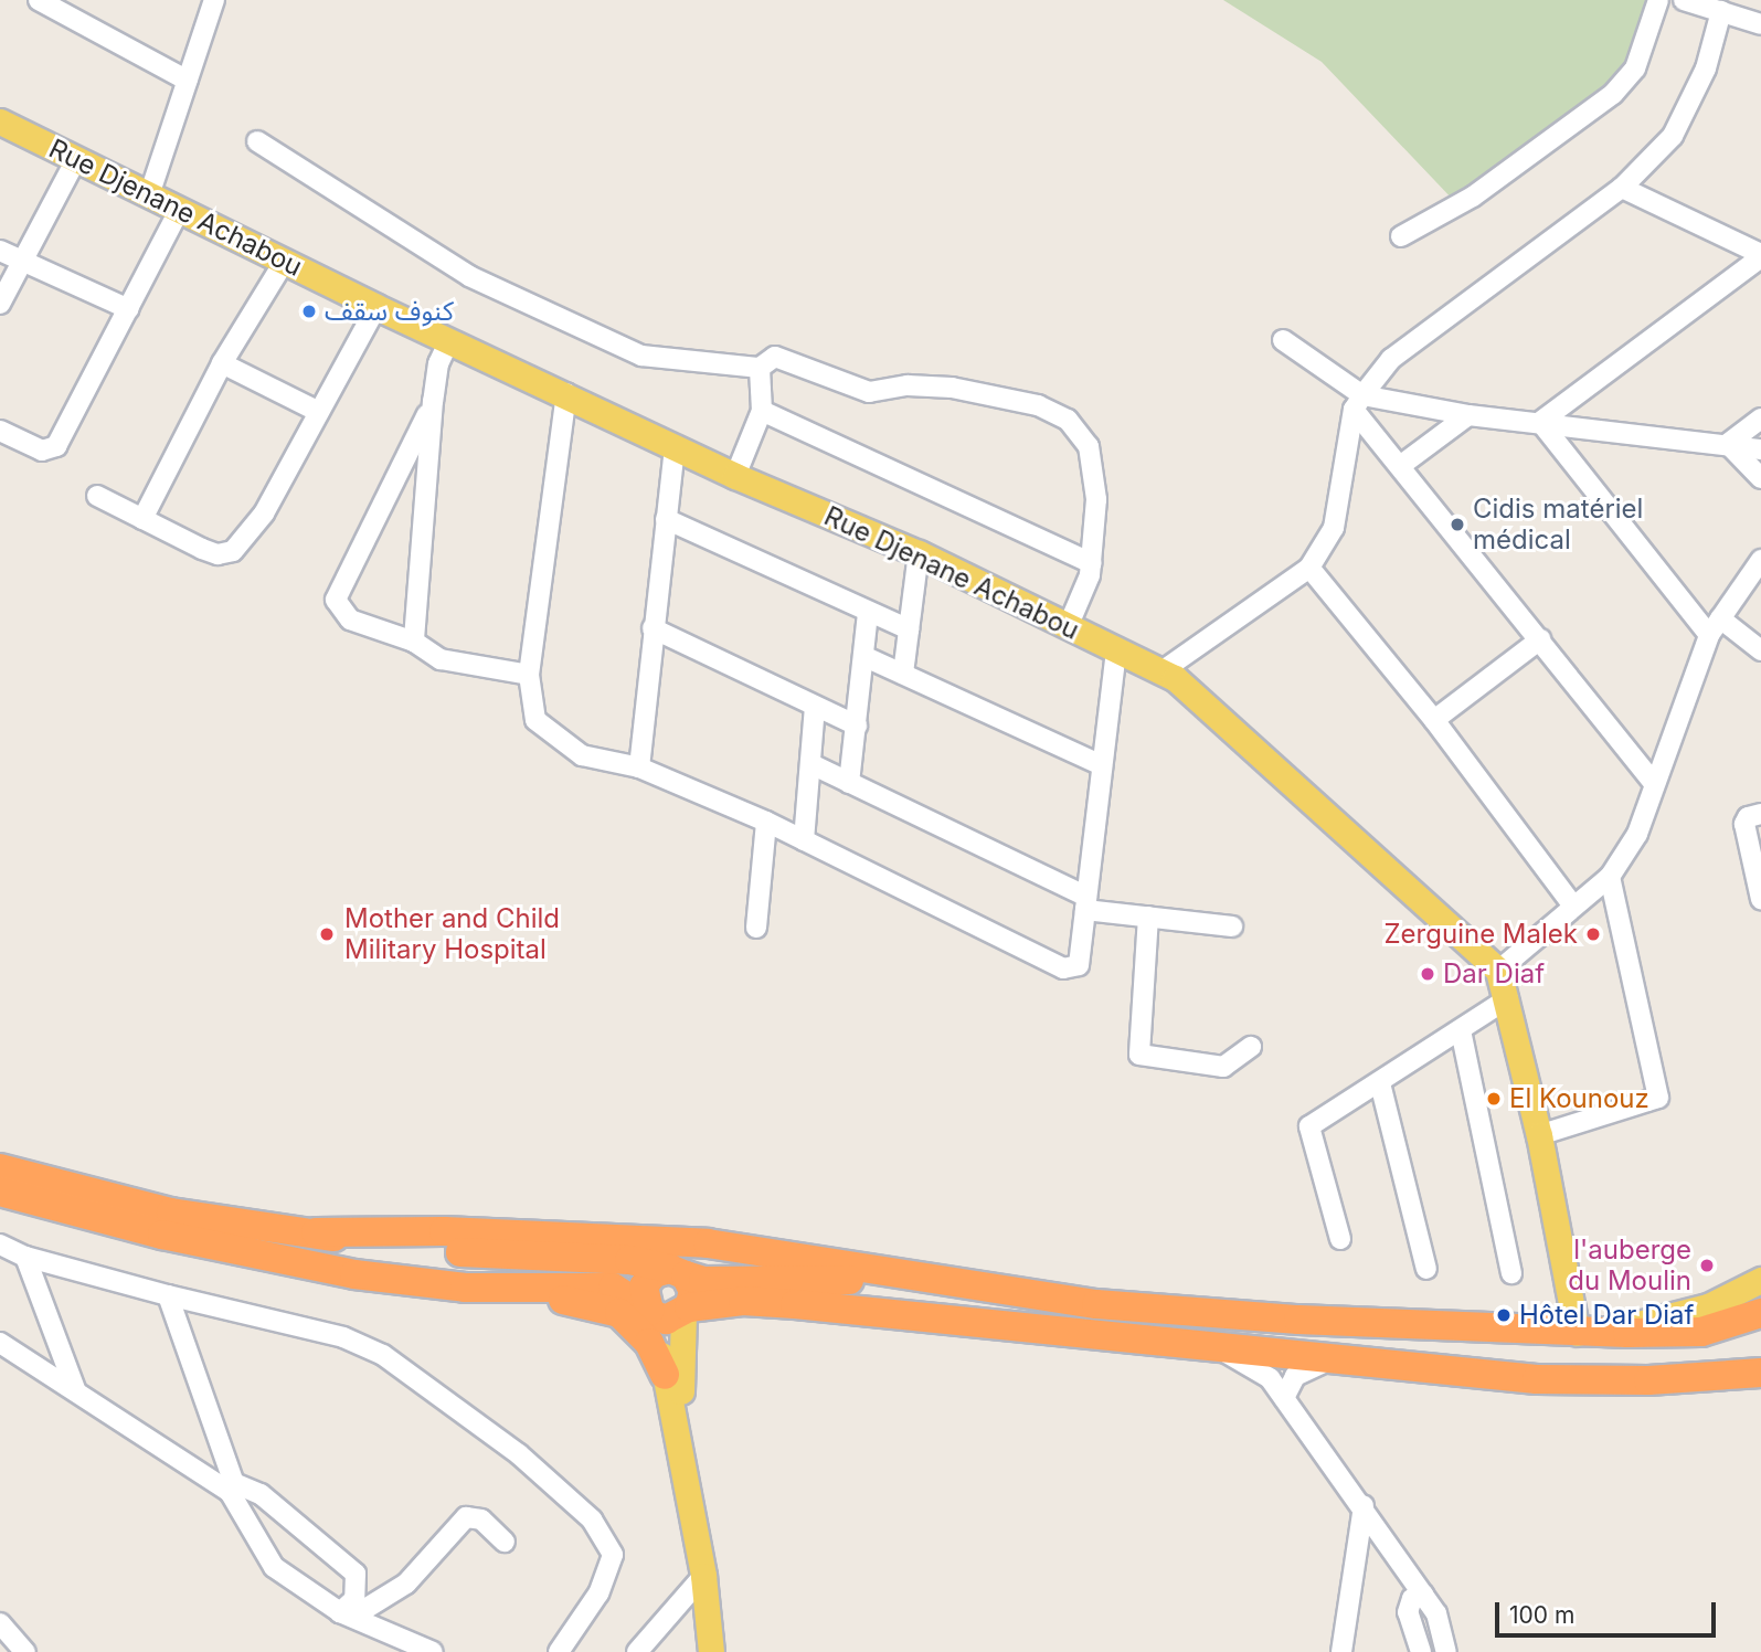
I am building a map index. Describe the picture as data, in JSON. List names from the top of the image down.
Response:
{
  "streets": {
    "main road": ["Rue Djenane Achabou"]
  },
  "places": [
    "كنوف سقف",
    "Cidis matériel médical",
    "Mother and Child Military Hospital",
    "Zerguine Malek",
    "Dar Diaf",
    "El Kounouz",
    "l'auberge du Moulin",
    "Hôtel Dar Diaf"
  ],
  "scale_bar": "100 m"
}
